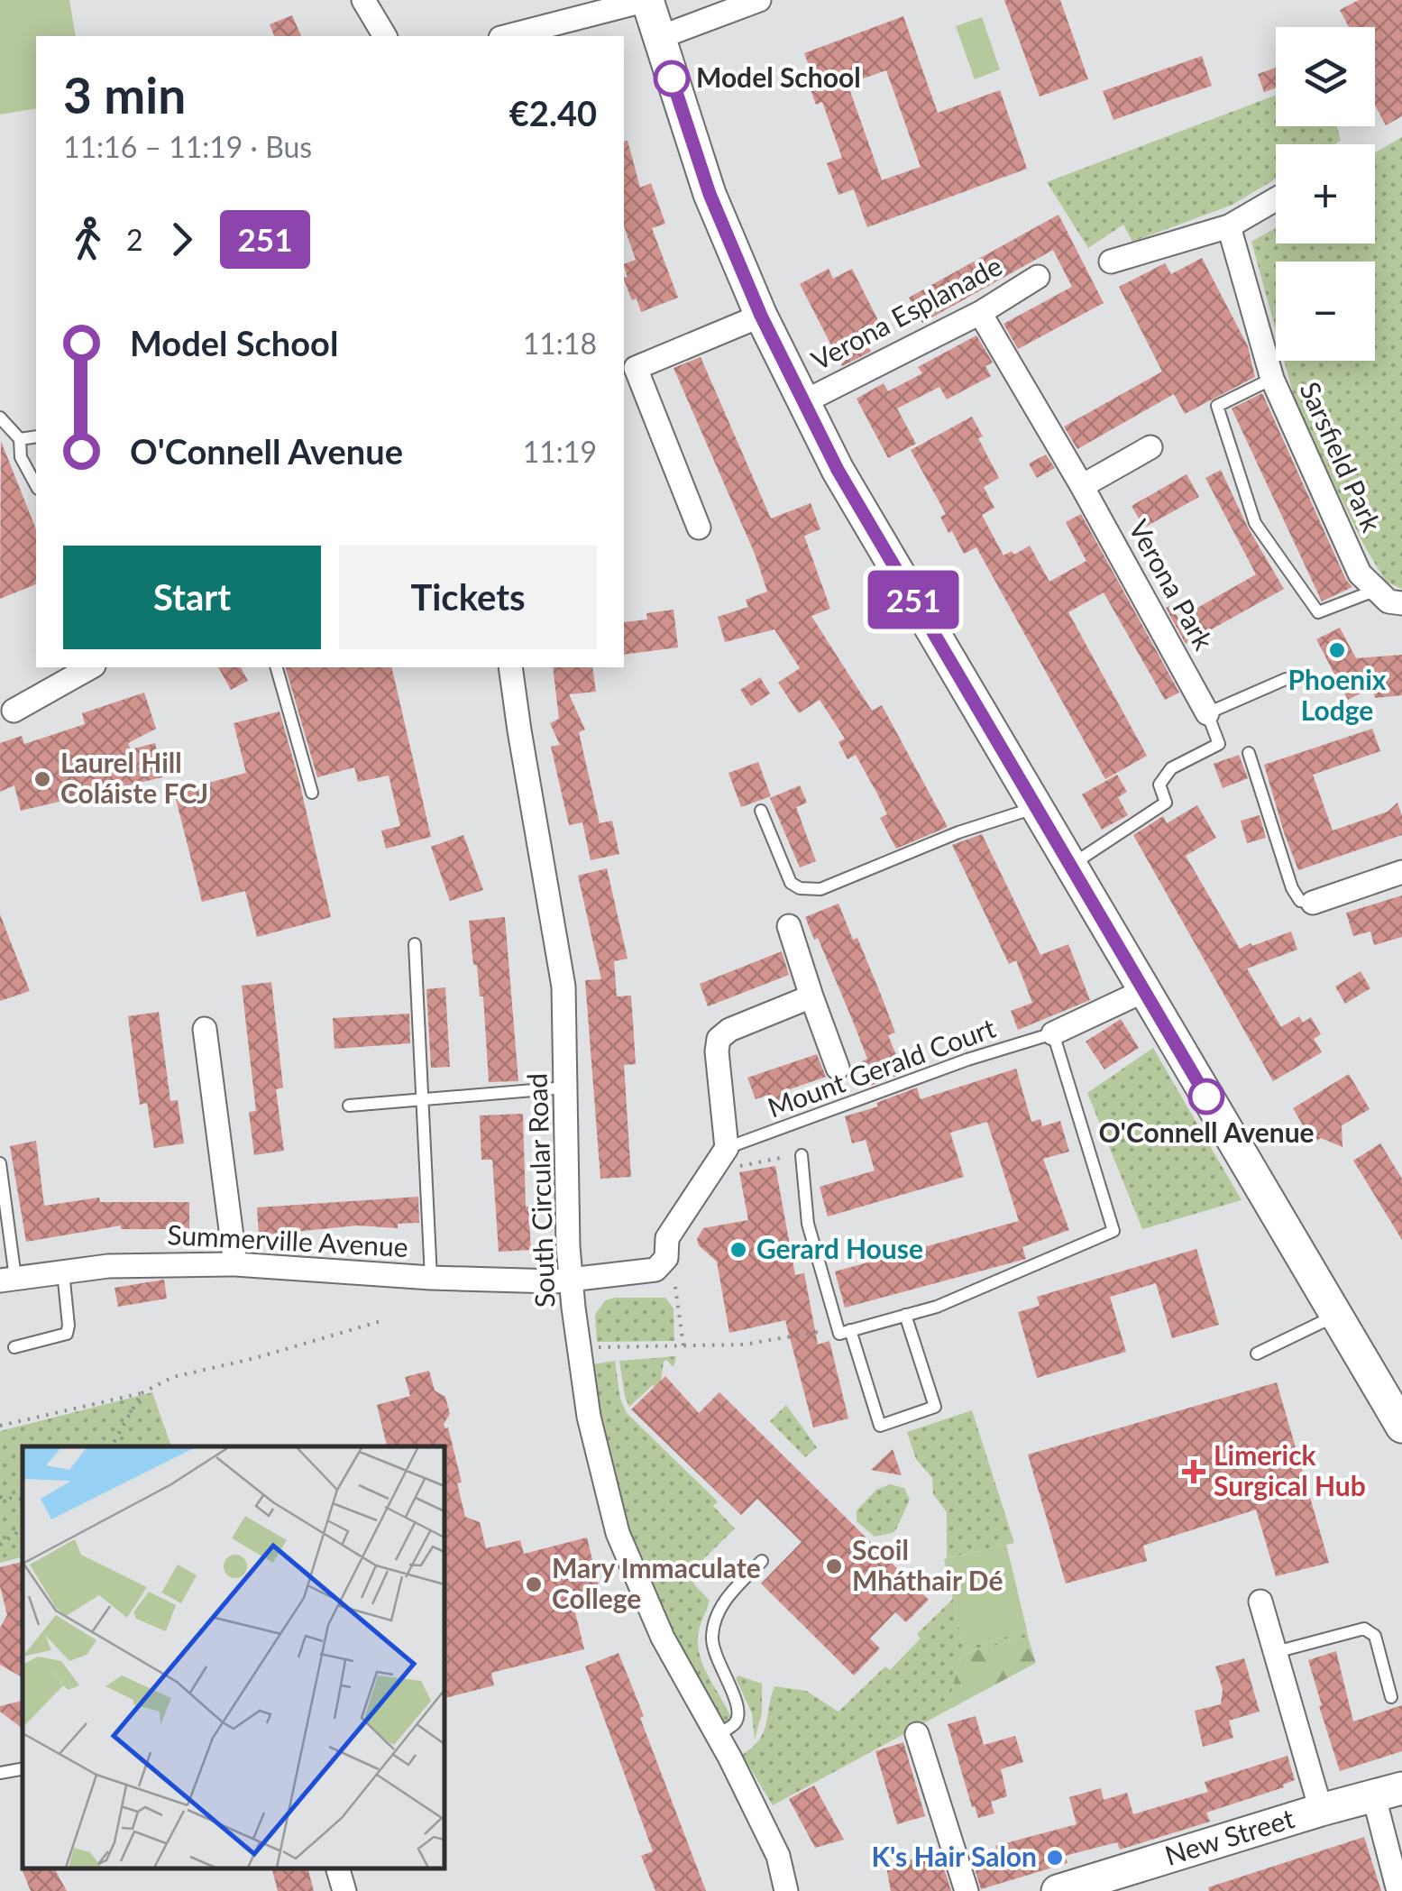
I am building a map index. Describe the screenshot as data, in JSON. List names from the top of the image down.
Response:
{
  "streets": {
    "main road": ["New Street"],
    "street": [
      "Verona Esplanade",
      "Sarsfield Park",
      "Verona Park",
      "South Circular Road",
      "Summerville Avenue"
    ],
    "lane": ["Mount Gerald Court"]
  },
  "crossings": [
    ["Verona Esplanade", "Verona Park"],
    ["South Circular Road", "Summerville Avenue"]
  ],
  "places": {
    "other": [
      "Model School",
      "Phoenix Lodge",
      "Laurel Hill Coláiste FCJ",
      "O'Connell Avenue",
      "Gerard House",
      "Scoil Mháthair Dé",
      "Mary Immaculate College",
      "K's Hair Salon"
    ],
    "health": ["Limerick Surgical Hub"]
  },
  "lines": ["bus line 251"],
  "page": {
    "on_map": "251",
    "map_buttons": ["+", "−"],
    "heading": ["3 min", "11:16 – 11:19 · Bus", "€2.40"],
    "legs": ["2", "251"],
    "list": [
      {
        "name": "Model School",
        "value": "11:18"
      },
      {
        "name": "O'Connell Avenue",
        "value": "11:19"
      }
    ],
    "buttons": ["Start", "Tickets"]
  }
}
